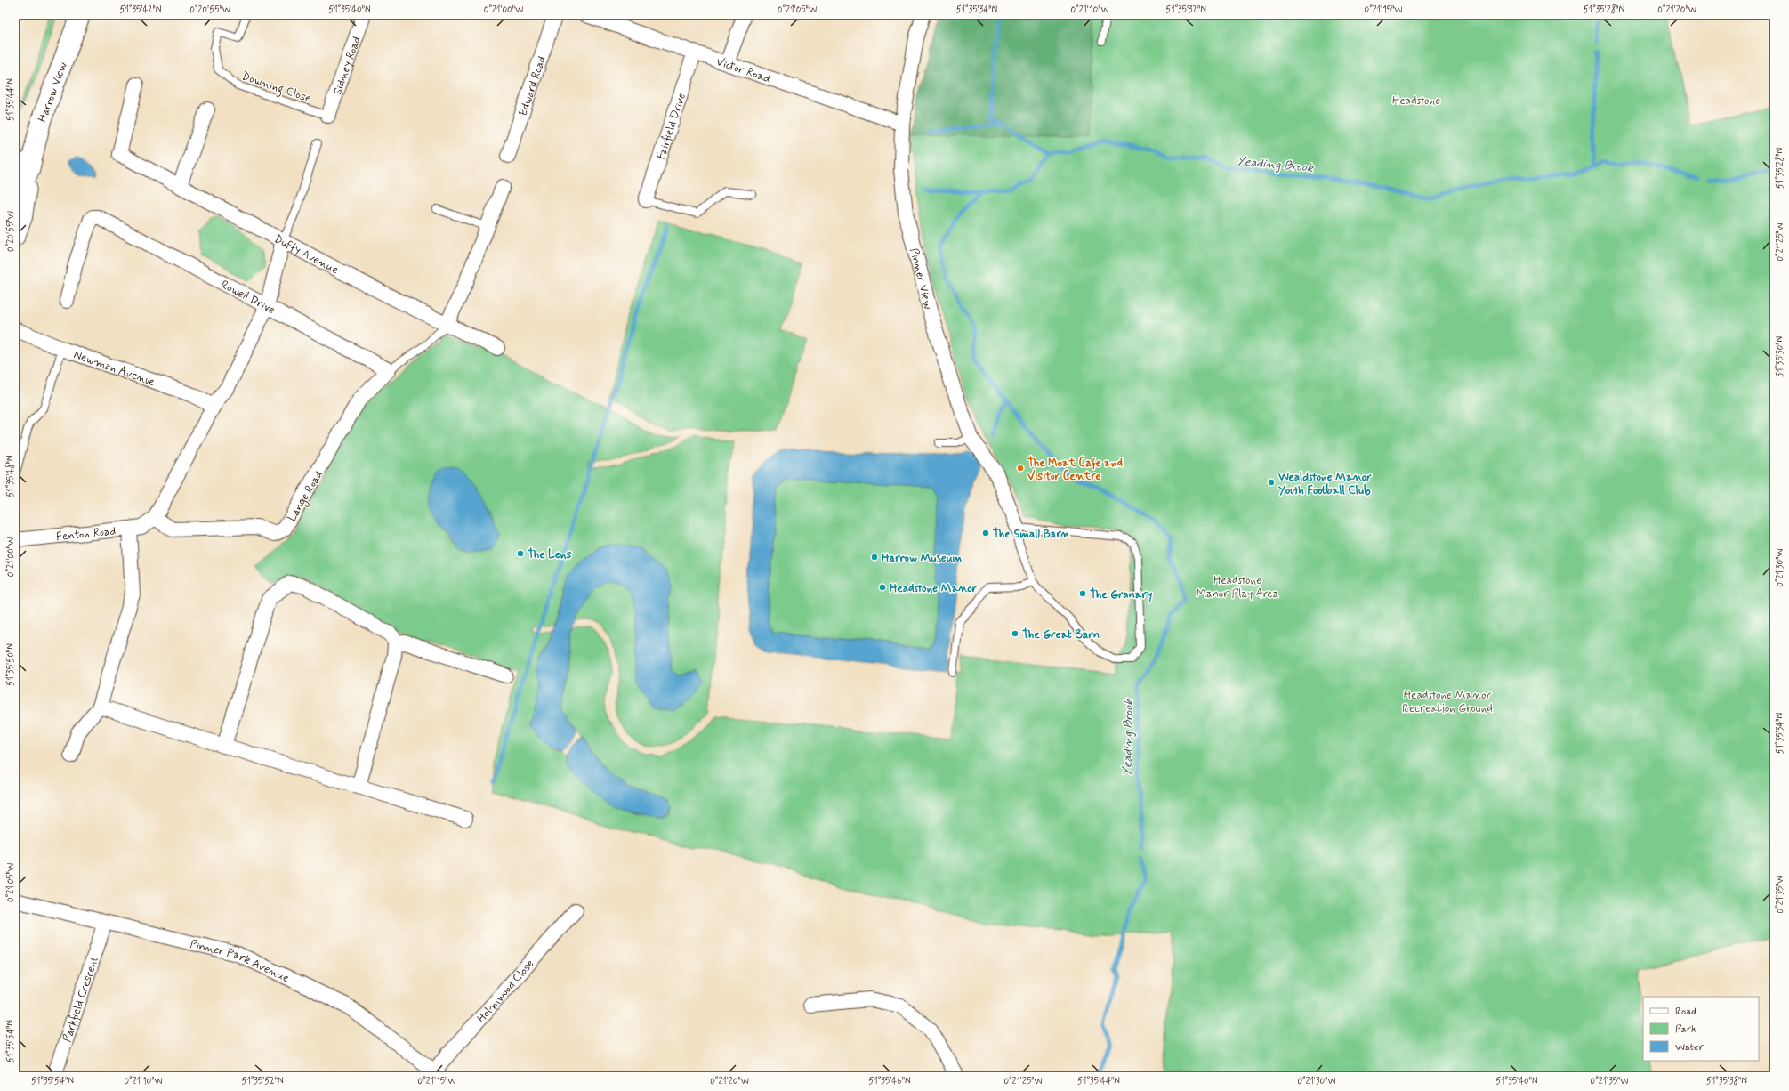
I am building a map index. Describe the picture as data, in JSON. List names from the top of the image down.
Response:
{
  "streets": {
    "street": [
      "Sidney Road",
      "Victor Road",
      "Edward Road",
      "Harrow View",
      "Fairfield Drive",
      "Duffy Avenue",
      "Pinner View",
      "Rowell Drive",
      "Newman Avenue",
      "Lange Road",
      "Fenton Road",
      "Pinner Park Avenue",
      "Holmwood Close",
      "Parkfield Crescent"
    ],
    "lane": ["Downing Close"]
  },
  "crossings": [
    ["Sidney Road", "Downing Close"],
    ["Victor Road", "Fairfield Drive"],
    ["Victor Road", "Pinner View"],
    ["Rowell Drive", "Lange Road"],
    ["Lange Road", "Fenton Road"],
    ["Pinner Park Avenue", "Holmwood Close"],
    ["Pinner Park Avenue", "Parkfield Crescent"]
  ],
  "water": ["Yeading Brook"],
  "parks": ["Headstone", "Headstone Manor Play Area", "Headstone Manor Recreation Ground"],
  "places": [
    "The Moat Cafe and Visitor Centre",
    "Wealdstone Manor Youth Football Club",
    "The Small Barn",
    "The Lens",
    "Harrow Museum",
    "Headstone Manor",
    "The Granary",
    "The Great Barn"
  ],
  "legend": ["Road", "Park", "Water"],
  "coordinates": [
    "51°35'42\"N",
    "0°20'55\"W",
    "51°35'40\"N",
    "0°21'00\"W",
    "0°21'05\"W",
    "51°35'34\"N",
    "0°21'10\"W",
    "51°35'32\"N",
    "0°21'15\"W",
    "51°35'28\"N",
    "0°21'20\"W",
    "51°35'44\"N",
    "0°21'25\"W",
    "51°35'30\"N",
    "51°35'48\"N",
    "0°21'30\"W",
    "51°35'50\"N",
    "0°21'35\"W",
    "51°35'54\"N",
    "51°35'52\"N",
    "51°35'46\"N",
    "51°35'38\"N"
  ]
}
